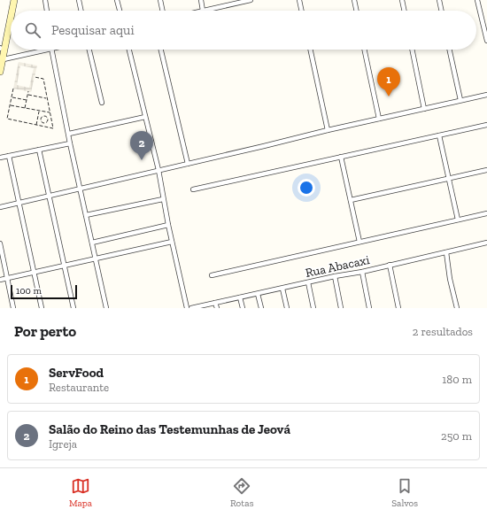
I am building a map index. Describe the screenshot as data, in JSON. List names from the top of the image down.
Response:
{
  "streets": {
    "street": ["Rua Abacaxi"]
  },
  "scale_bar": "100 m",
  "page": {
    "search": "Pesquisar aqui",
    "pins": ["1", "2"],
    "scale": "100 m",
    "heading": ["Por perto", "2 resultados"],
    "list": [
      {
        "mark": "1",
        "name": "ServFood",
        "note": "Restaurante",
        "value": "180 m"
      },
      {
        "mark": "2",
        "name": "Salão do Reino das Testemunhas de Jeová",
        "note": "Igreja",
        "value": "250 m"
      }
    ],
    "nav": ["Mapa", "Rotas", "Salvos"]
  }
}
